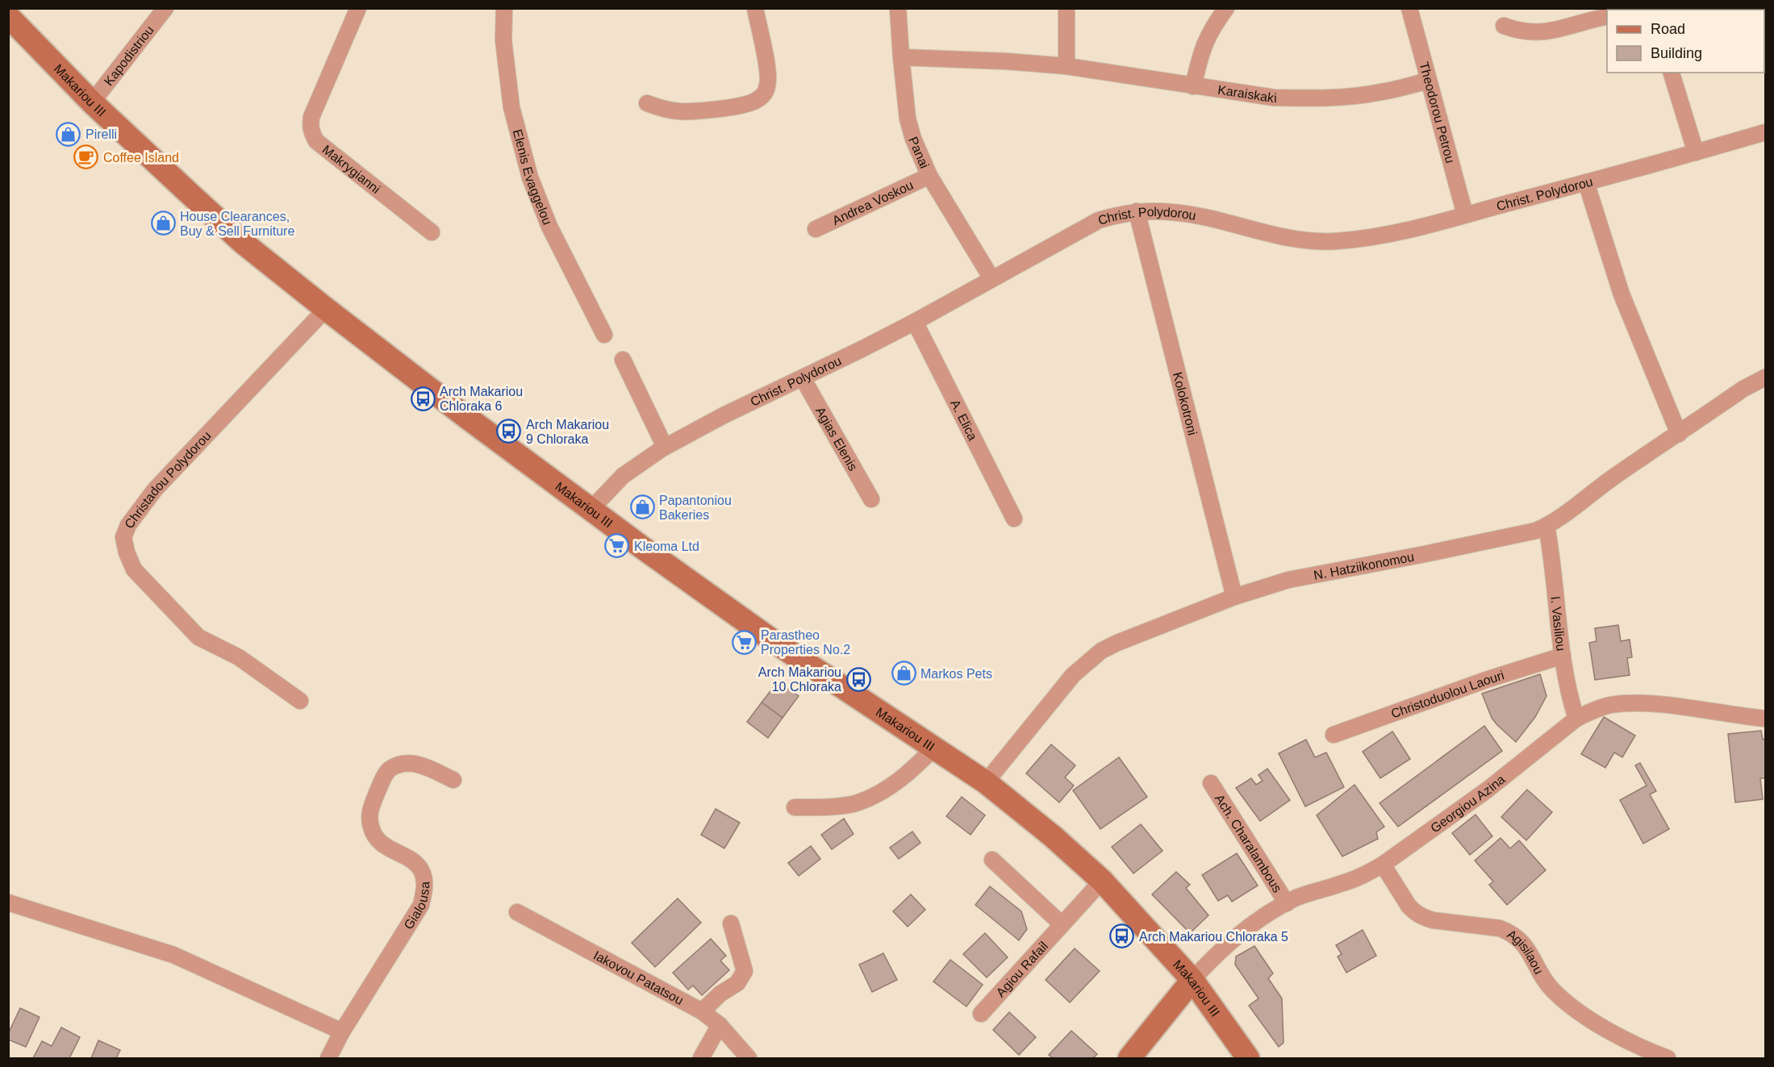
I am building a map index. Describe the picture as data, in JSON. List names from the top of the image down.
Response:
{
  "streets": {
    "main road": ["Makariou III"],
    "street": [
      "Kapodistriou",
      "Karaiskaki",
      "Theodorou Petrou",
      "Panai",
      "Makrygianni",
      "Elenis Evaggelou",
      "Christ. Polydorou",
      "Andrea Voskou",
      "Kolokotroni",
      "A. Elica",
      "Agias Elenis",
      "Christadou Polydorou",
      "N. Hatziikonomou",
      "I. Vasiliou",
      "Christoduolou Laouri",
      "Georgiou Azina",
      "Ach. Charalambous",
      "Gialousa",
      "Agisilaou",
      "Agiou Rafail",
      "Iakovou Patatsou"
    ]
  },
  "crossings": [
    ["Kapodistriou", "Makariou III"],
    ["Makariou III", "Christ. Polydorou"],
    ["Makariou III", "Christadou Polydorou"],
    ["Makariou III", "N. Hatziikonomou"],
    ["Makariou III", "Georgiou Azina"],
    ["Makariou III", "Agiou Rafail"],
    ["Karaiskaki", "Theodorou Petrou"],
    ["Karaiskaki", "Panai"],
    ["Theodorou Petrou", "Christ. Polydorou"],
    ["Panai", "Christ. Polydorou"],
    ["Panai", "Andrea Voskou"],
    ["Christ. Polydorou", "Kolokotroni"],
    ["Christ. Polydorou", "A. Elica"],
    ["Christ. Polydorou", "Agias Elenis"],
    ["Kolokotroni", "N. Hatziikonomou"],
    ["N. Hatziikonomou", "I. Vasiliou"],
    ["I. Vasiliou", "Christoduolou Laouri"],
    ["I. Vasiliou", "Georgiou Azina"],
    ["Georgiou Azina", "Ach. Charalambous"],
    ["Georgiou Azina", "Agisilaou"]
  ],
  "places": {
    "shop": [
      "Pirelli",
      "House Clearances, Buy & Sell Furniture",
      "Papantoniou Bakeries",
      "Markos Pets"
    ],
    "cafe": ["Coffee Island"],
    "bus stop": [
      "Arch Makariou Chloraka 6",
      "Arch Makariou 9 Chloraka",
      "Arch Makariou 10 Chloraka",
      "Arch Makariou Chloraka 5"
    ],
    "supermarket": ["Kleoma Ltd", "Parastheo Properties No.2"]
  },
  "legend": ["Road", "Building"]
}
